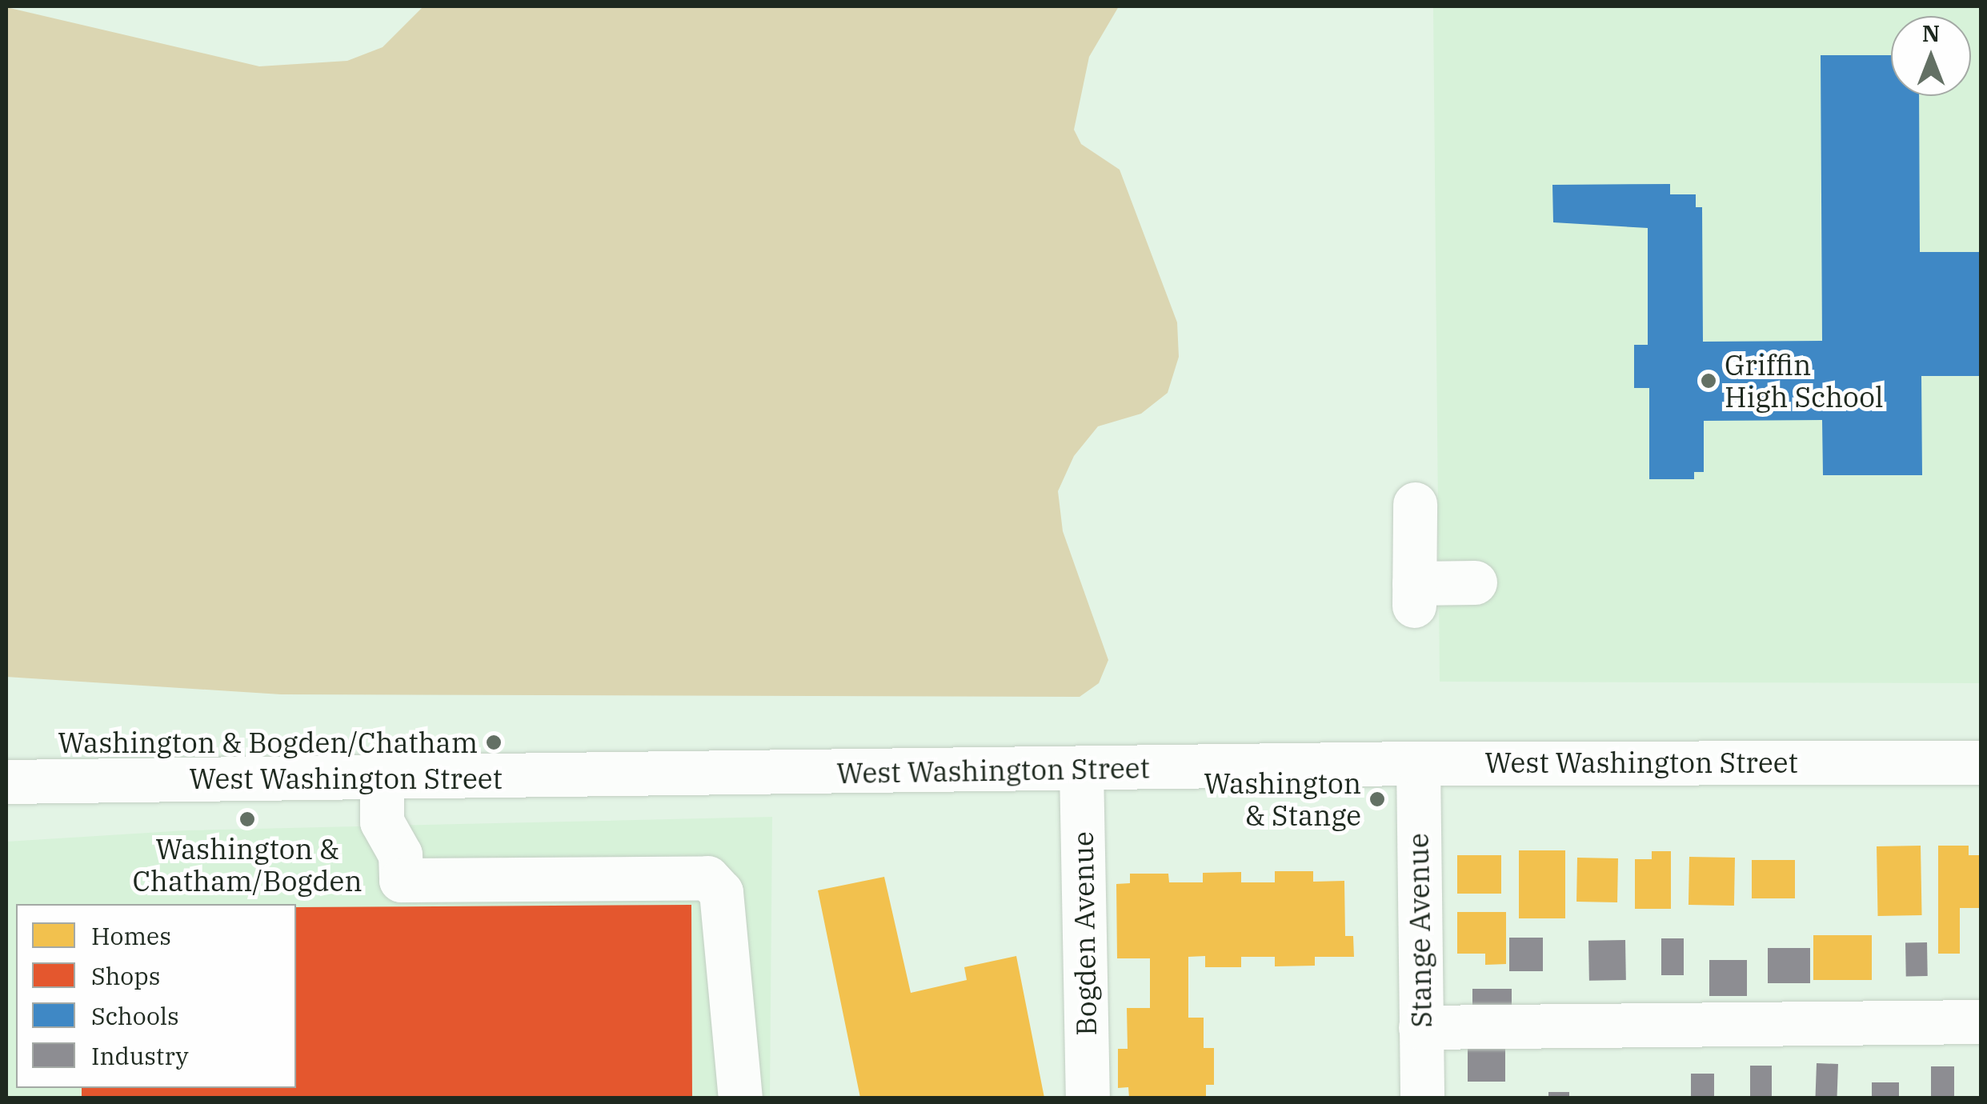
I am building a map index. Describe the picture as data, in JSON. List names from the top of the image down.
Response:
{
  "streets": {
    "street": ["West Washington Street", "Stange Avenue", "Bogden Avenue"]
  },
  "crossings": [
    ["West Washington Street", "Stange Avenue"],
    ["West Washington Street", "Bogden Avenue"]
  ],
  "places": [
    "Griffin High School",
    "Washington & Bogden/Chatham",
    "Washington & Stange",
    "Washington & Chatham/Bogden"
  ],
  "legend": [
    "Homes",
    "Shops",
    "Schools",
    "Industry"
  ],
  "north": "top"
}
